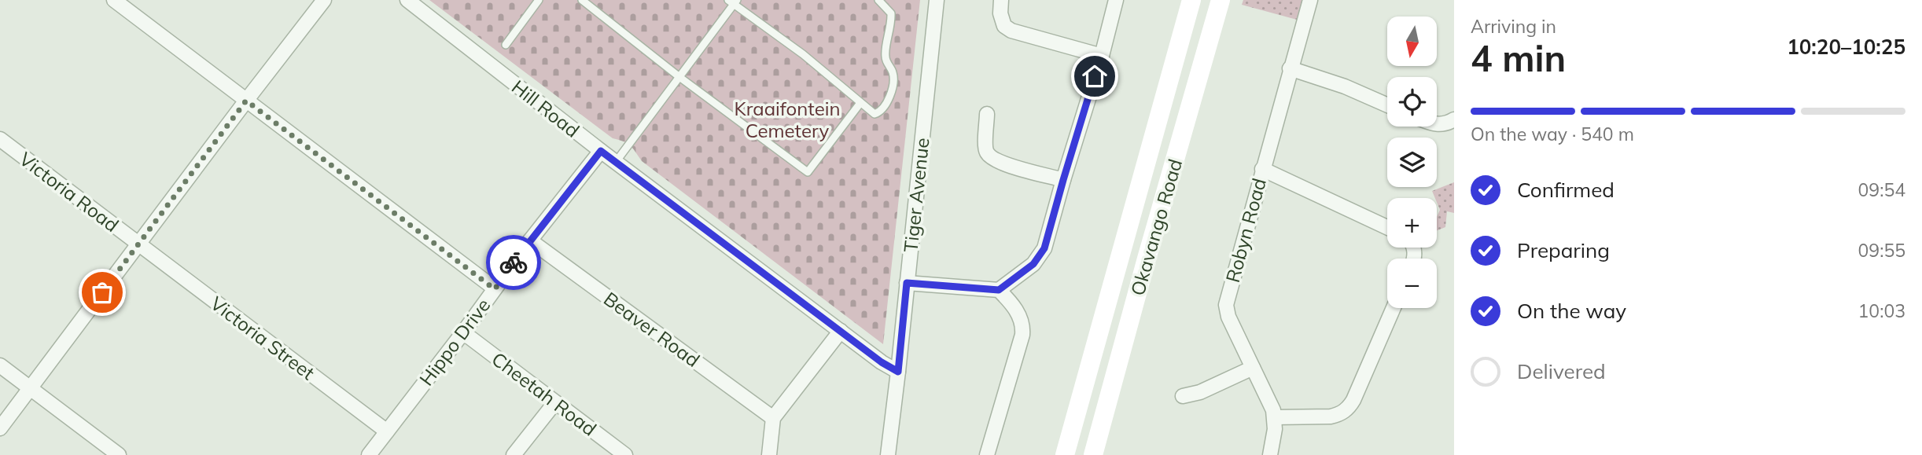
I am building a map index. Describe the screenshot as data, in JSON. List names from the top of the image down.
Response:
{
  "streets": {
    "main road": ["Okavango Road"],
    "street": [
      "Hill Road",
      "Victoria Road",
      "Tiger Avenue",
      "Robyn Road",
      "Beaver Road",
      "Victoria Street",
      "Hippo Drive",
      "Cheetah Road"
    ]
  },
  "crossings": [
    ["Hill Road", "Tiger Avenue"],
    ["Hill Road", "Hippo Drive"],
    ["Victoria Road", "Victoria Street"],
    ["Beaver Road", "Hippo Drive"],
    ["Victoria Street", "Hippo Drive"],
    ["Hippo Drive", "Cheetah Road"]
  ],
  "parks": ["Kraaifontein Cemetery"],
  "north": "bottom",
  "page": {
    "heading": ["4 min", "Arriving in", "10:20–10:25"],
    "map_buttons": ["+", "−"],
    "bar": "On the way · 540 m",
    "list": [
      ["Confirmed", "09:54"],
      ["Preparing", "09:55"],
      ["On the way", "10:03"],
      "Delivered"
    ]
  }
}
